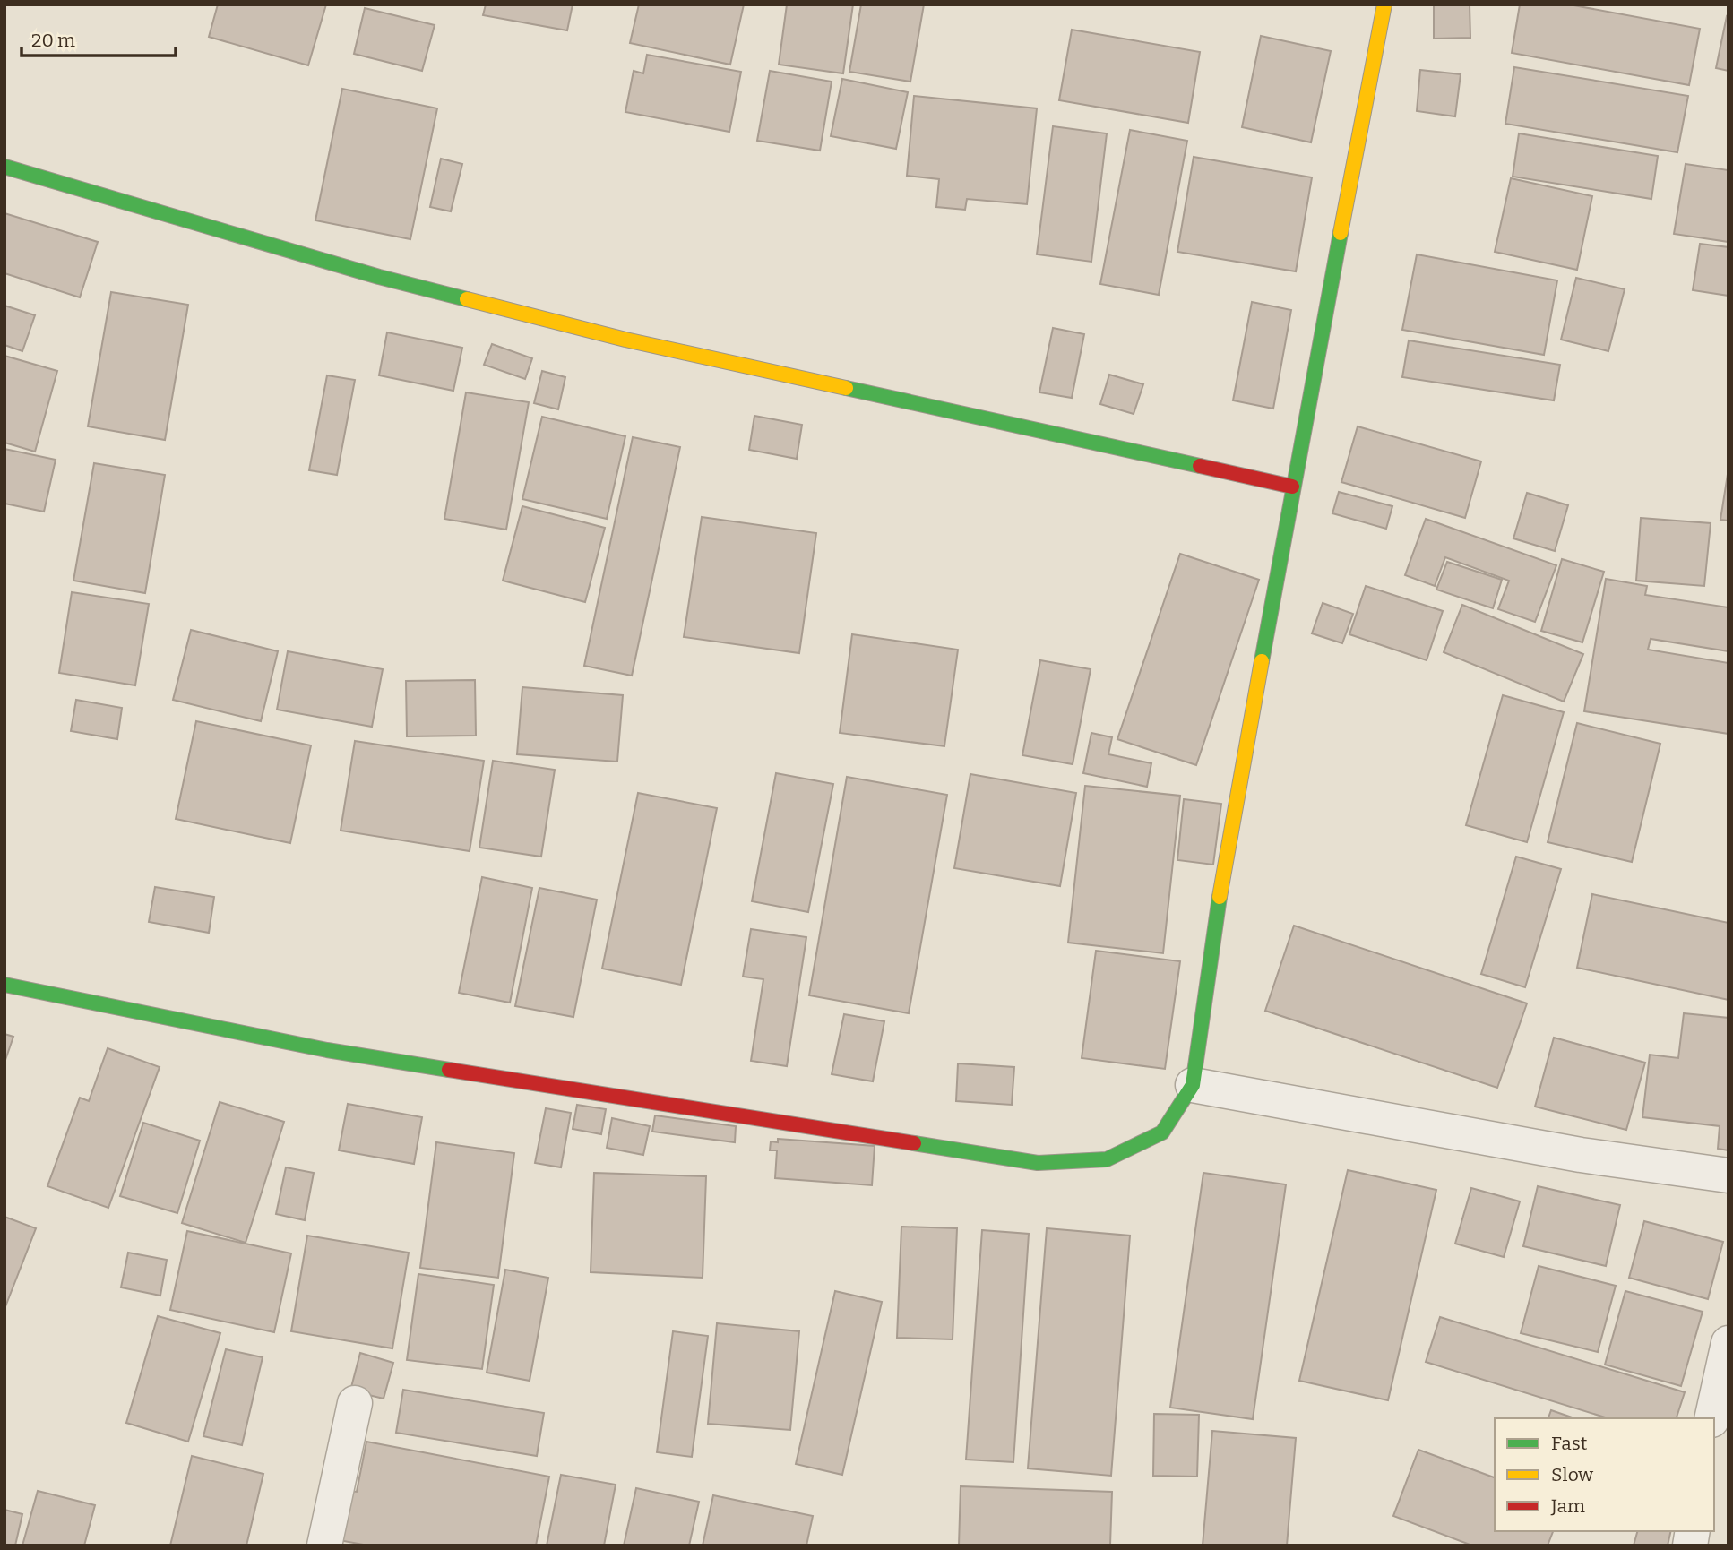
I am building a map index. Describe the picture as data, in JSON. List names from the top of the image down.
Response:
{
  "legend": ["Fast", "Slow", "Jam"],
  "scale_bar": "20 m"
}
